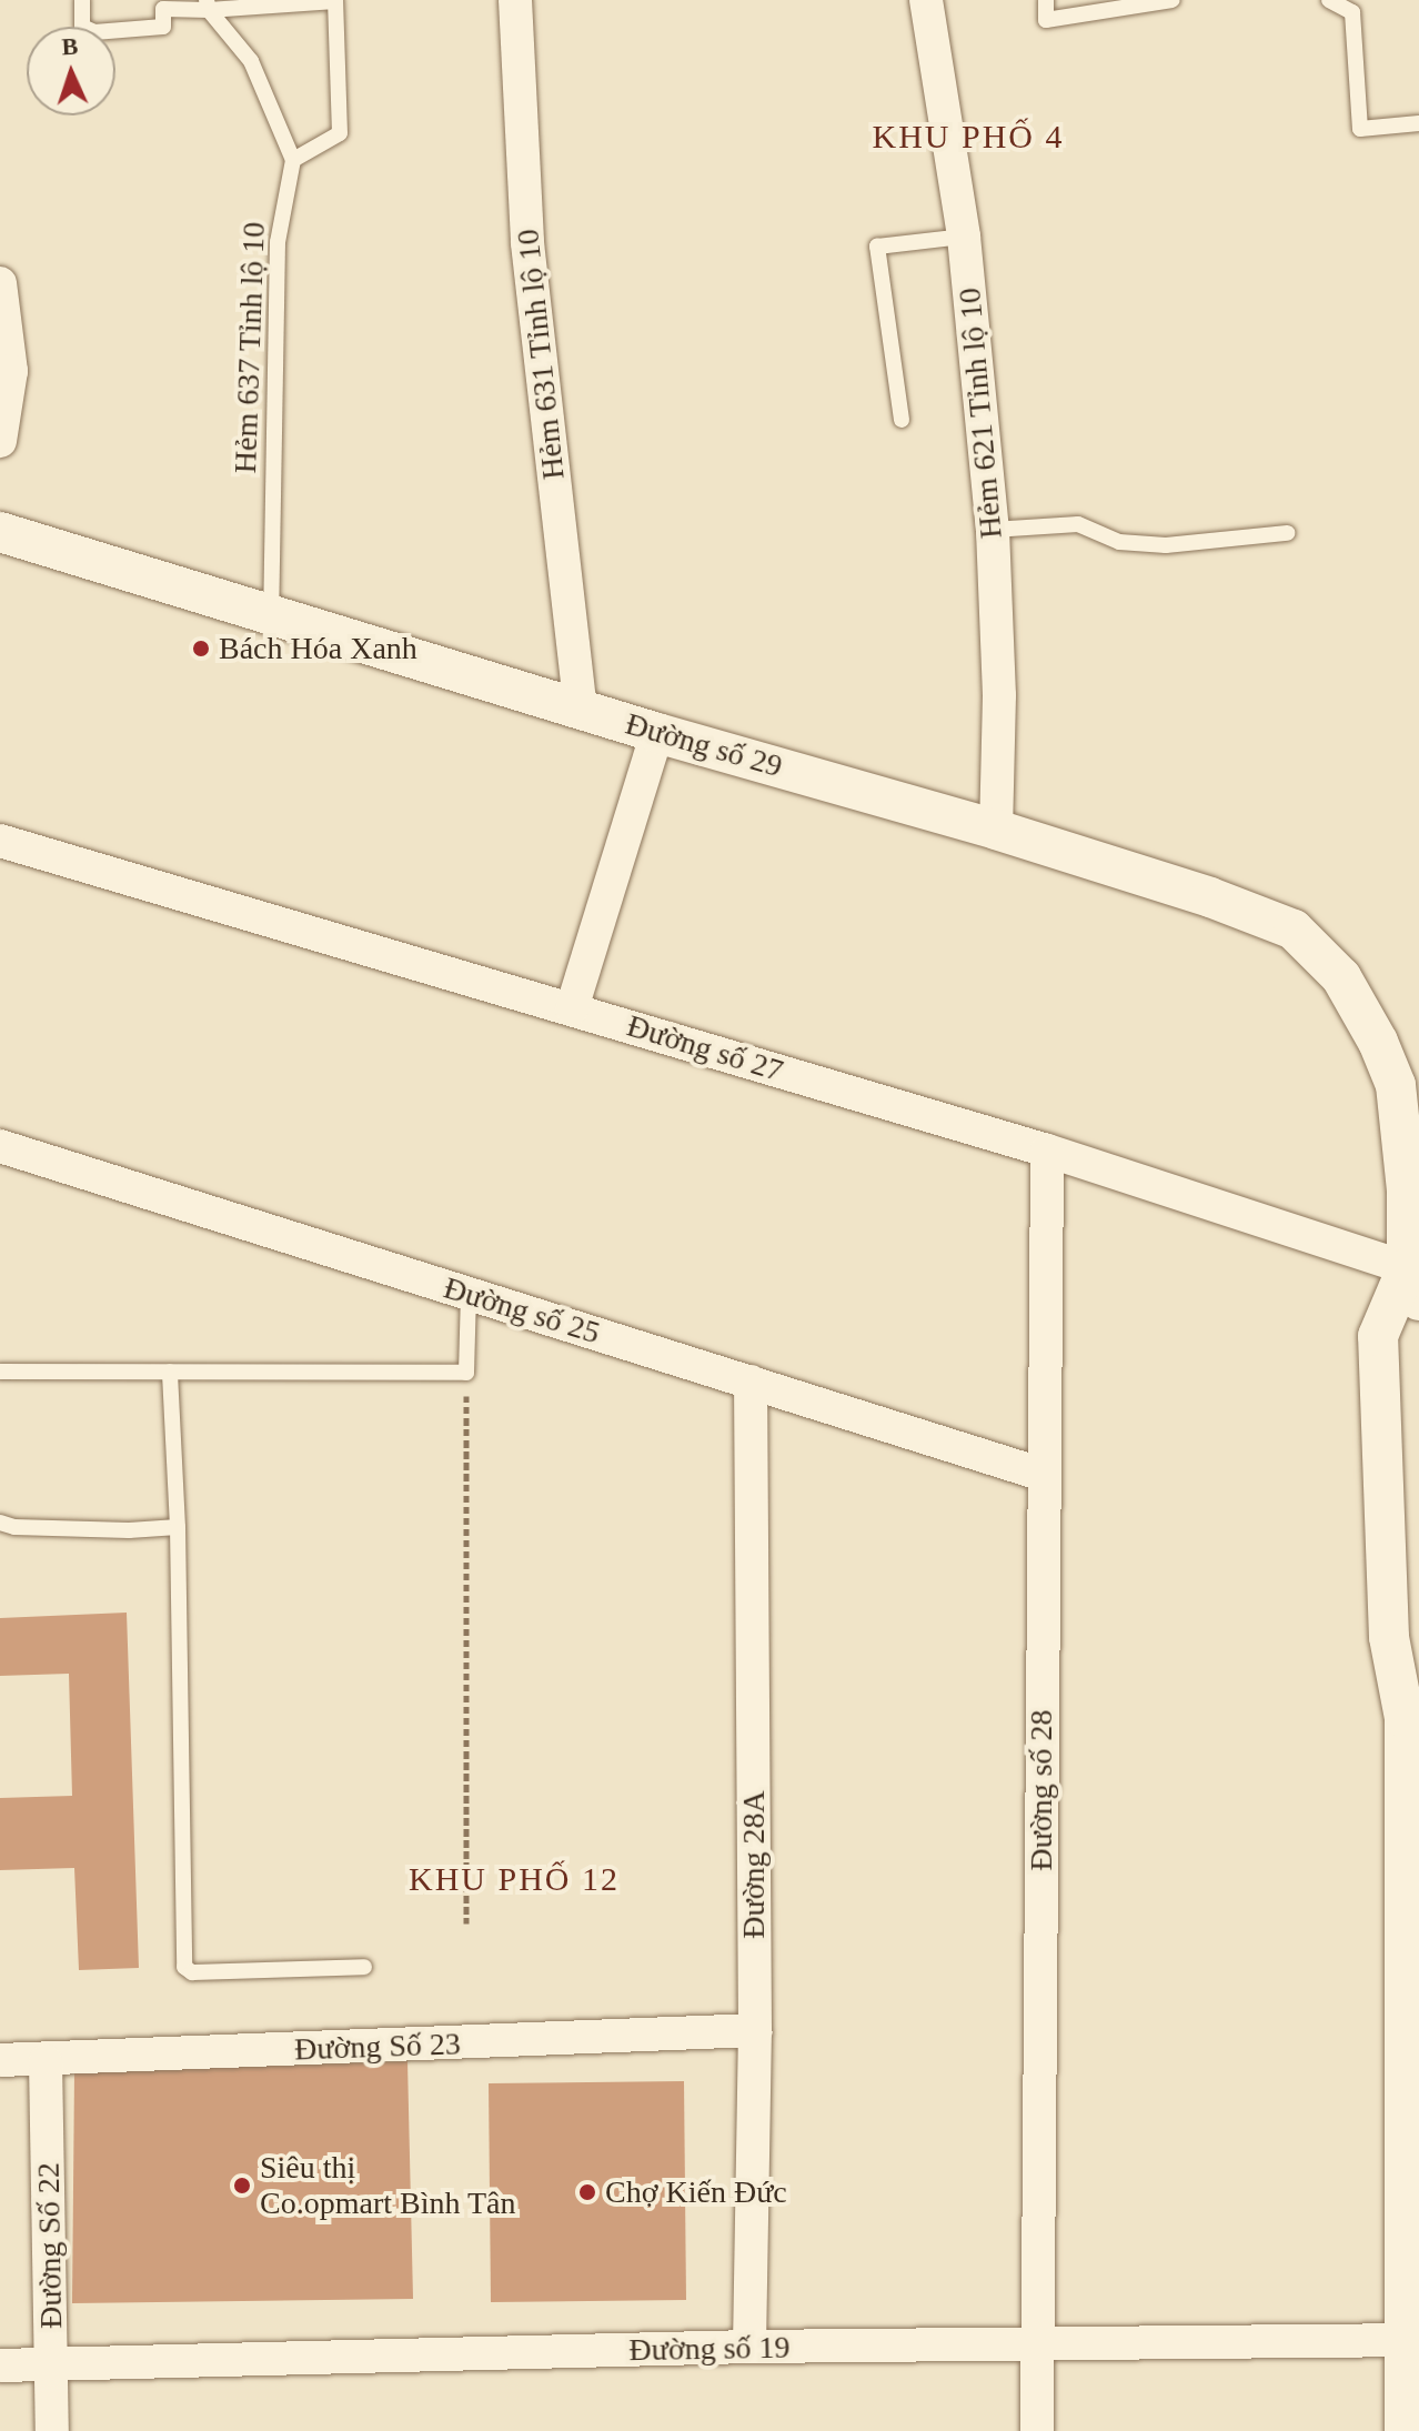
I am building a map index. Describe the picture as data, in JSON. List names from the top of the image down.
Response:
{
  "streets": {
    "street": [
      "Hẻm 631 Tỉnh lộ 10",
      "Hẻm 621 Tỉnh lộ 10",
      "Đường số 29",
      "Đường số 27",
      "Đường số 25",
      "Đường số 28",
      "Đường 28A",
      "Đường Số 23",
      "Đường Số 22",
      "Đường số 19"
    ],
    "lane": ["Hẻm 637 Tỉnh lộ 10"]
  },
  "crossings": [
    ["Hẻm 637 Tỉnh lộ 10", "Đường số 29"],
    ["Hẻm 631 Tỉnh lộ 10", "Đường số 29"],
    ["Hẻm 621 Tỉnh lộ 10", "Đường số 29"],
    ["Đường số 29", "Đường số 27"],
    ["Đường số 27", "Đường số 28"],
    ["Đường số 25", "Đường số 28"],
    ["Đường số 25", "Đường 28A"],
    ["Đường số 28", "Đường số 19"],
    ["Đường 28A", "Đường Số 23"],
    ["Đường 28A", "Đường số 19"],
    ["Đường Số 23", "Đường Số 22"],
    ["Đường Số 22", "Đường số 19"]
  ],
  "districts": ["KHU PHỐ 4", "KHU PHỐ 12"],
  "places": ["Bách Hóa Xanh", "Siêu thị Co.opmart Bình Tân", "Chợ Kiến Đức"],
  "north": "top"
}
